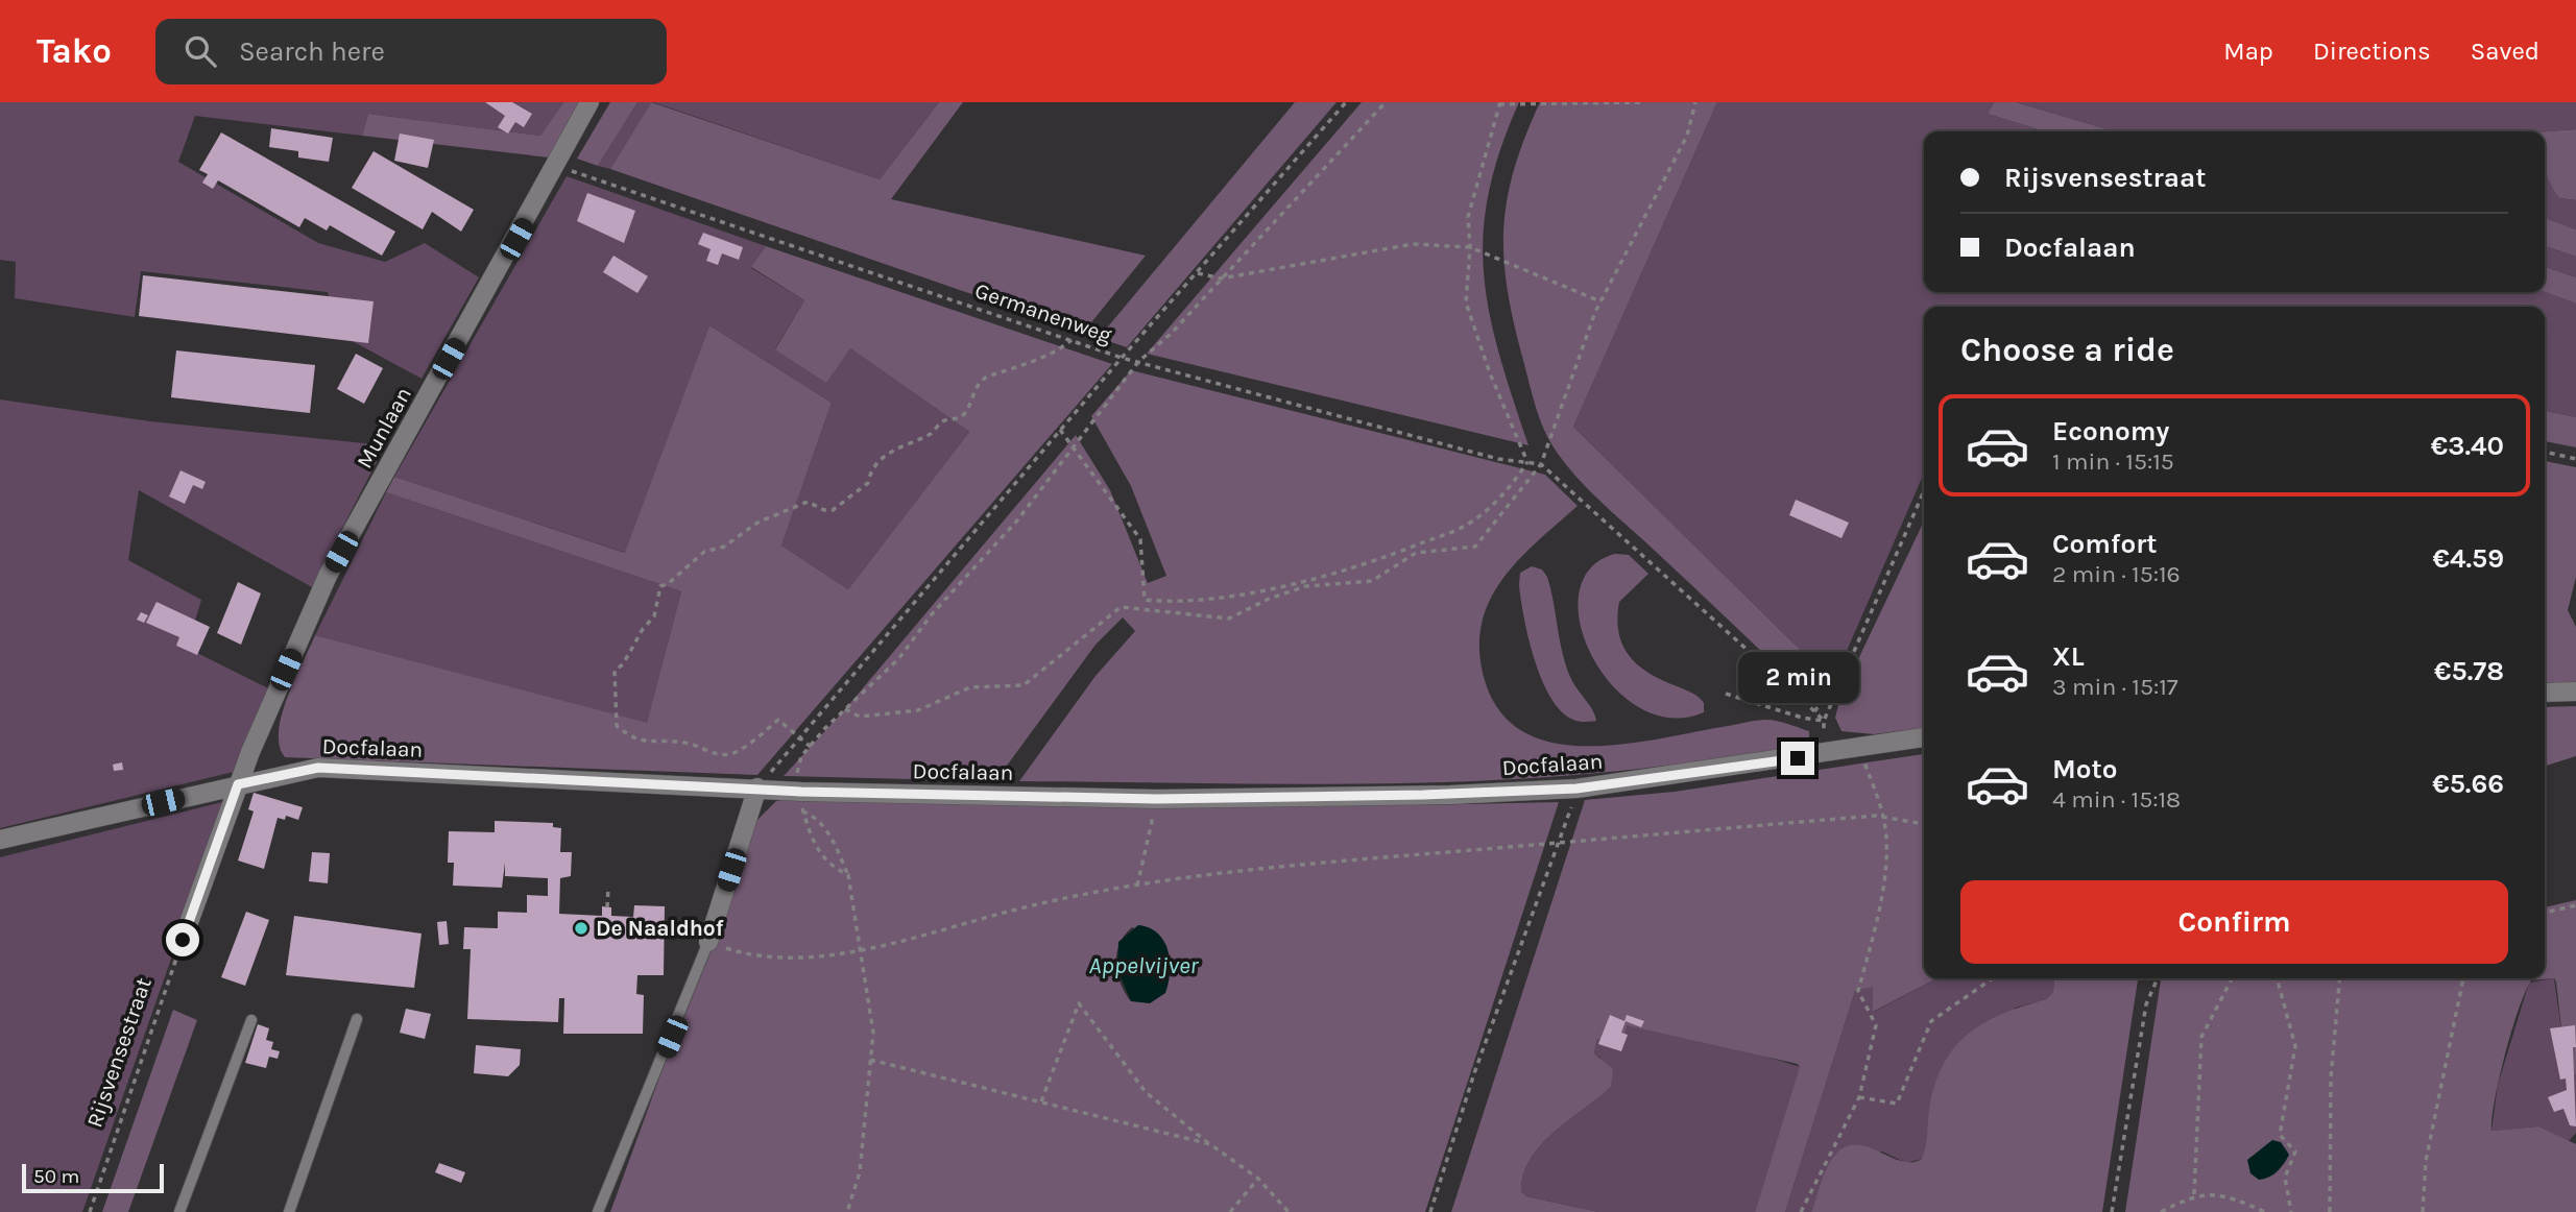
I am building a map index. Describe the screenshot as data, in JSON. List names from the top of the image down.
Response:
{
  "streets": {
    "street": ["Munlaan", "Docfalaan"],
    "path": ["Germanenweg", "Rijsvensestraat"]
  },
  "crossings": [
    ["Germanenweg", "Munlaan"],
    ["Munlaan", "Docfalaan"]
  ],
  "water": ["Appelvijver"],
  "places": ["De Naaldhof"],
  "scale_bar": "50 m",
  "page": {
    "header": "Tako",
    "search": "Search here",
    "nav": ["Map", "Directions", "Saved"],
    "banner": ["Rijsvensestraat", "Docfalaan"],
    "heading": "Choose a ride",
    "list": [
      {
        "name": "Economy",
        "note": "1 min · 15:15",
        "value": "€3.40"
      },
      {
        "name": "Comfort",
        "note": "2 min · 15:16",
        "value": "€4.59"
      },
      {
        "name": "XL",
        "note": "3 min · 15:17",
        "value": "€5.78"
      },
      {
        "name": "Moto",
        "note": "4 min · 15:18",
        "value": "€5.66"
      }
    ],
    "bubble": "2 min",
    "buttons": "Confirm",
    "scale": "50 m"
  }
}
